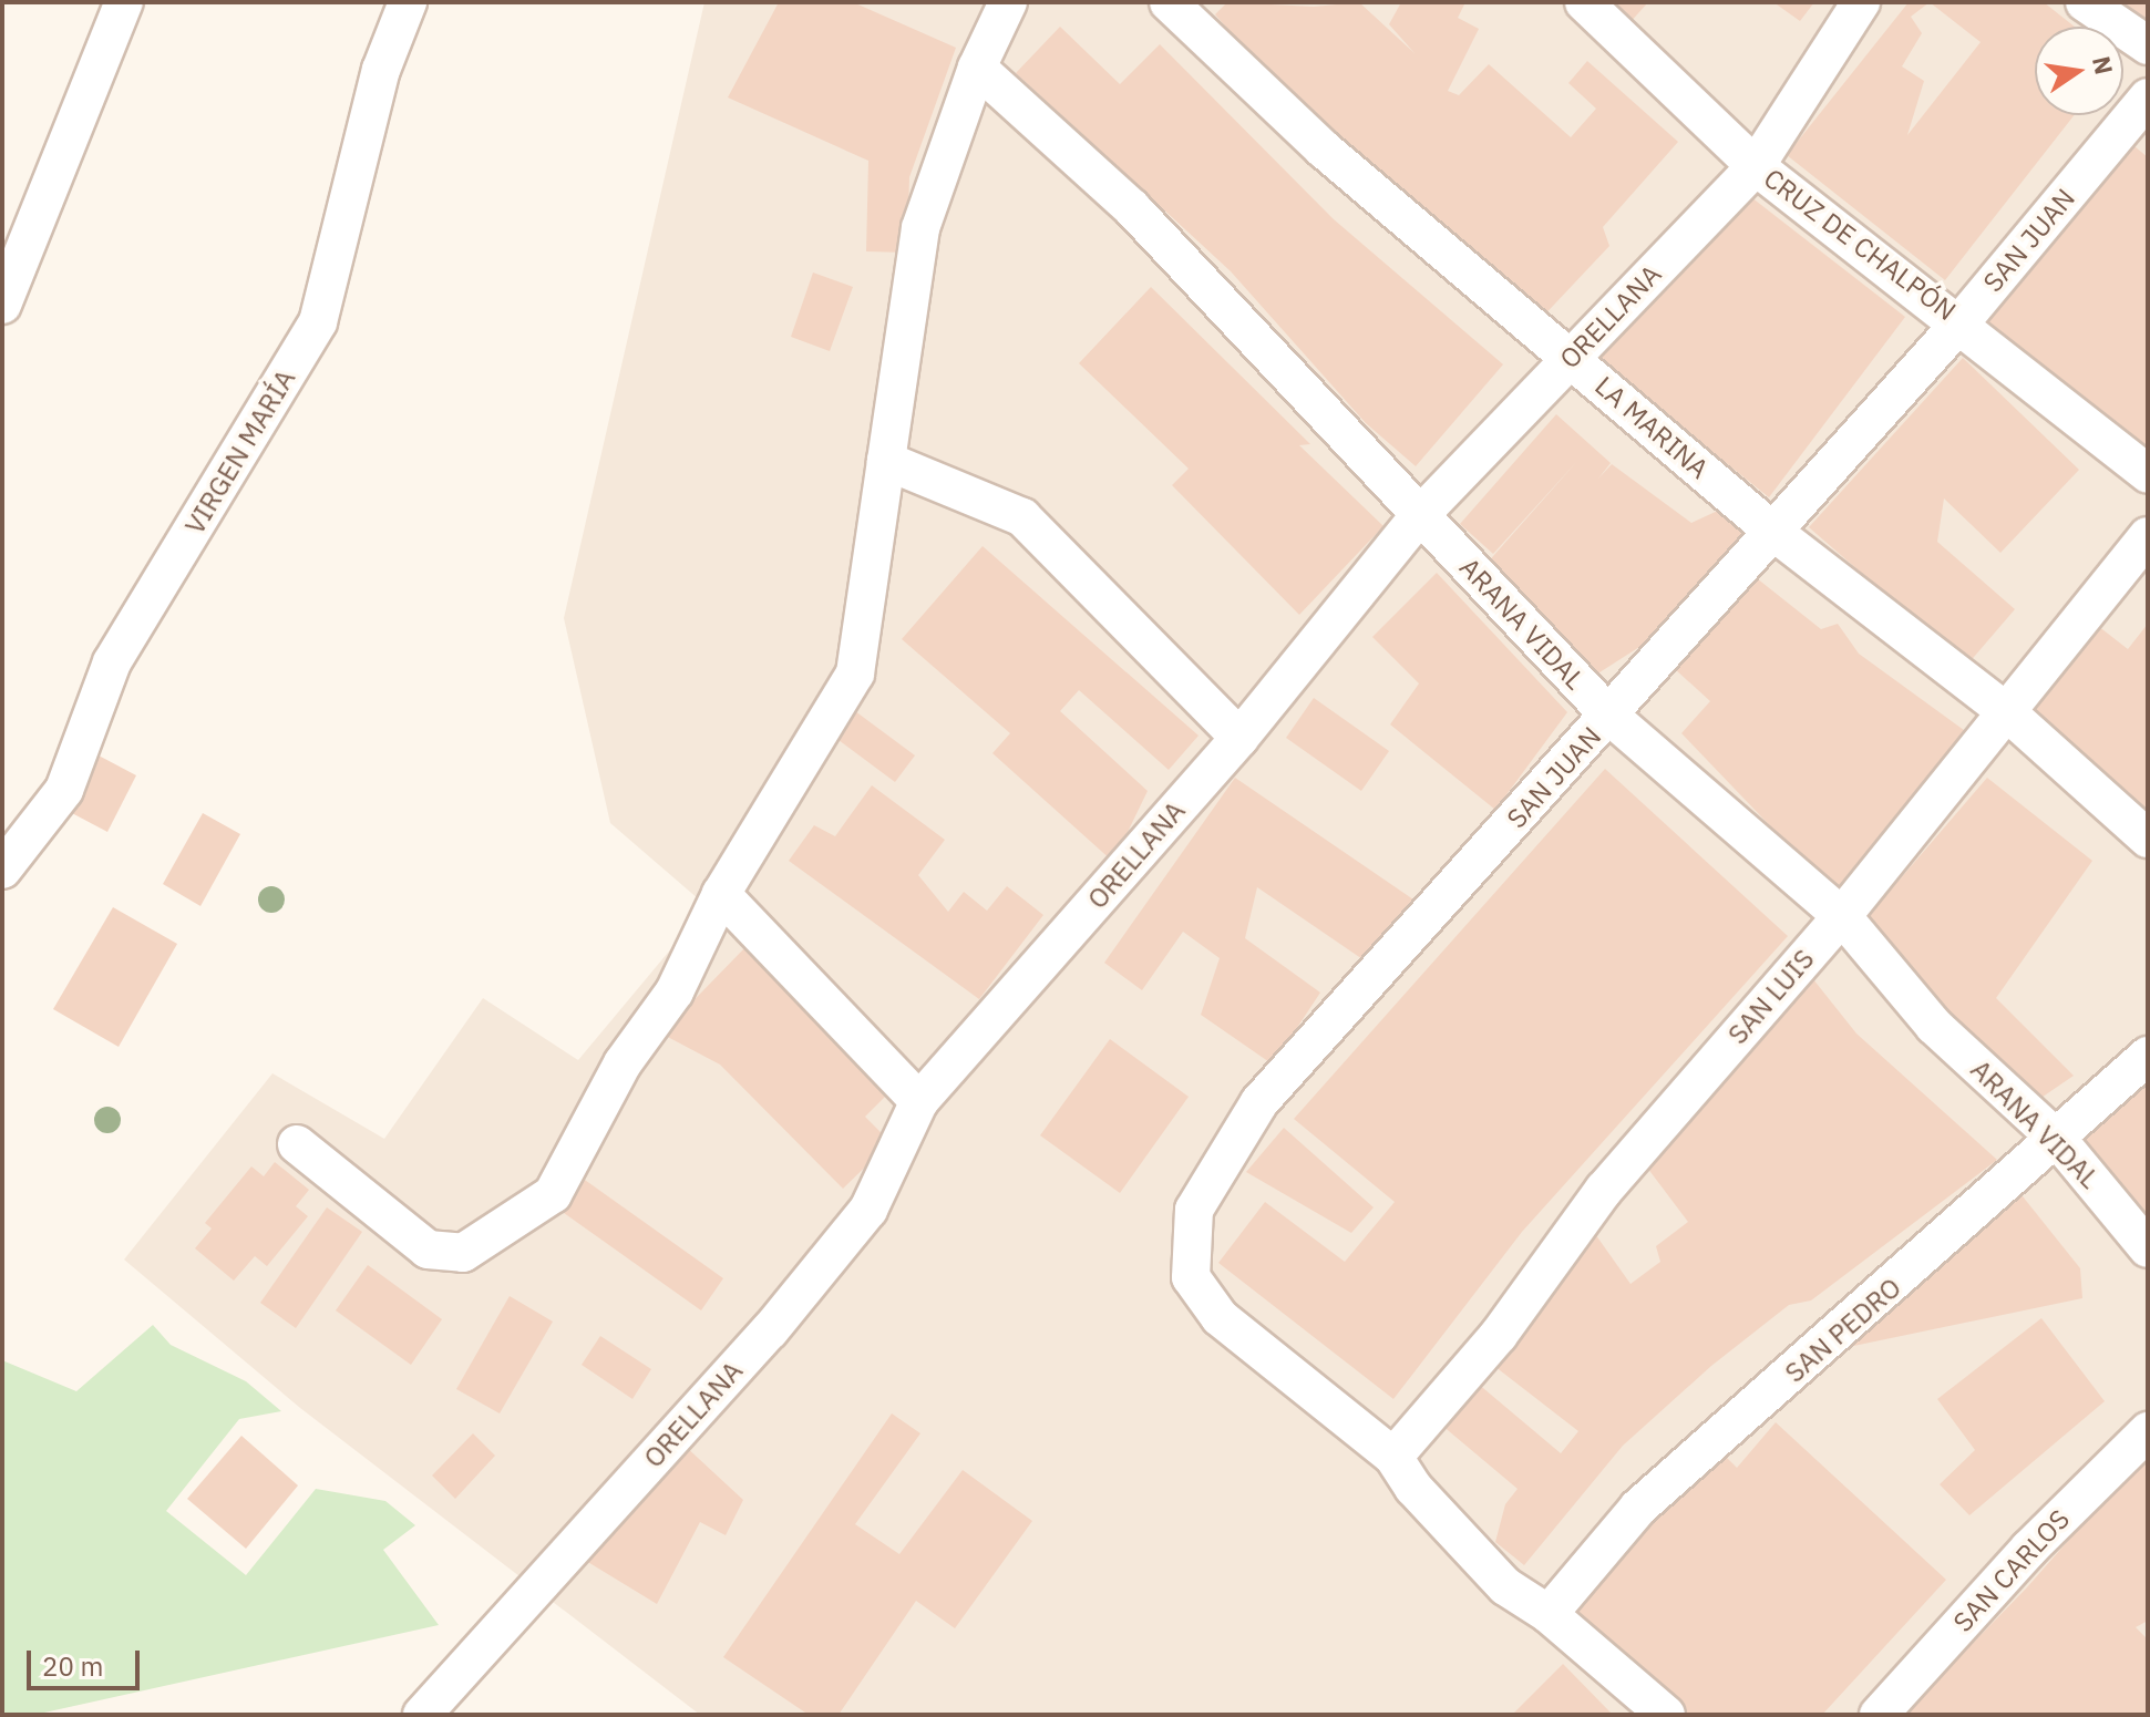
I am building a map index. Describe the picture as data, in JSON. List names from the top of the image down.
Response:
{
  "streets": {
    "street": [
      "SAN JUAN",
      "CRUZ DE CHALPÓN",
      "ORELLANA",
      "LA MARINA",
      "VIRGEN MARÍA",
      "ARANA VIDAL",
      "SAN LUIS",
      "SAN PEDRO",
      "SAN CARLOS"
    ]
  },
  "crossings": [
    ["SAN JUAN", "CRUZ DE CHALPÓN"],
    ["SAN JUAN", "LA MARINA"],
    ["SAN JUAN", "ARANA VIDAL"],
    ["SAN JUAN", "SAN LUIS"],
    ["SAN JUAN", "SAN PEDRO"],
    ["CRUZ DE CHALPÓN", "ORELLANA"],
    ["ORELLANA", "LA MARINA"],
    ["ORELLANA", "ARANA VIDAL"],
    ["LA MARINA", "SAN LUIS"],
    ["ARANA VIDAL", "SAN LUIS"],
    ["ARANA VIDAL", "SAN PEDRO"]
  ],
  "scale_bar": "20 m",
  "north": "right"
}
